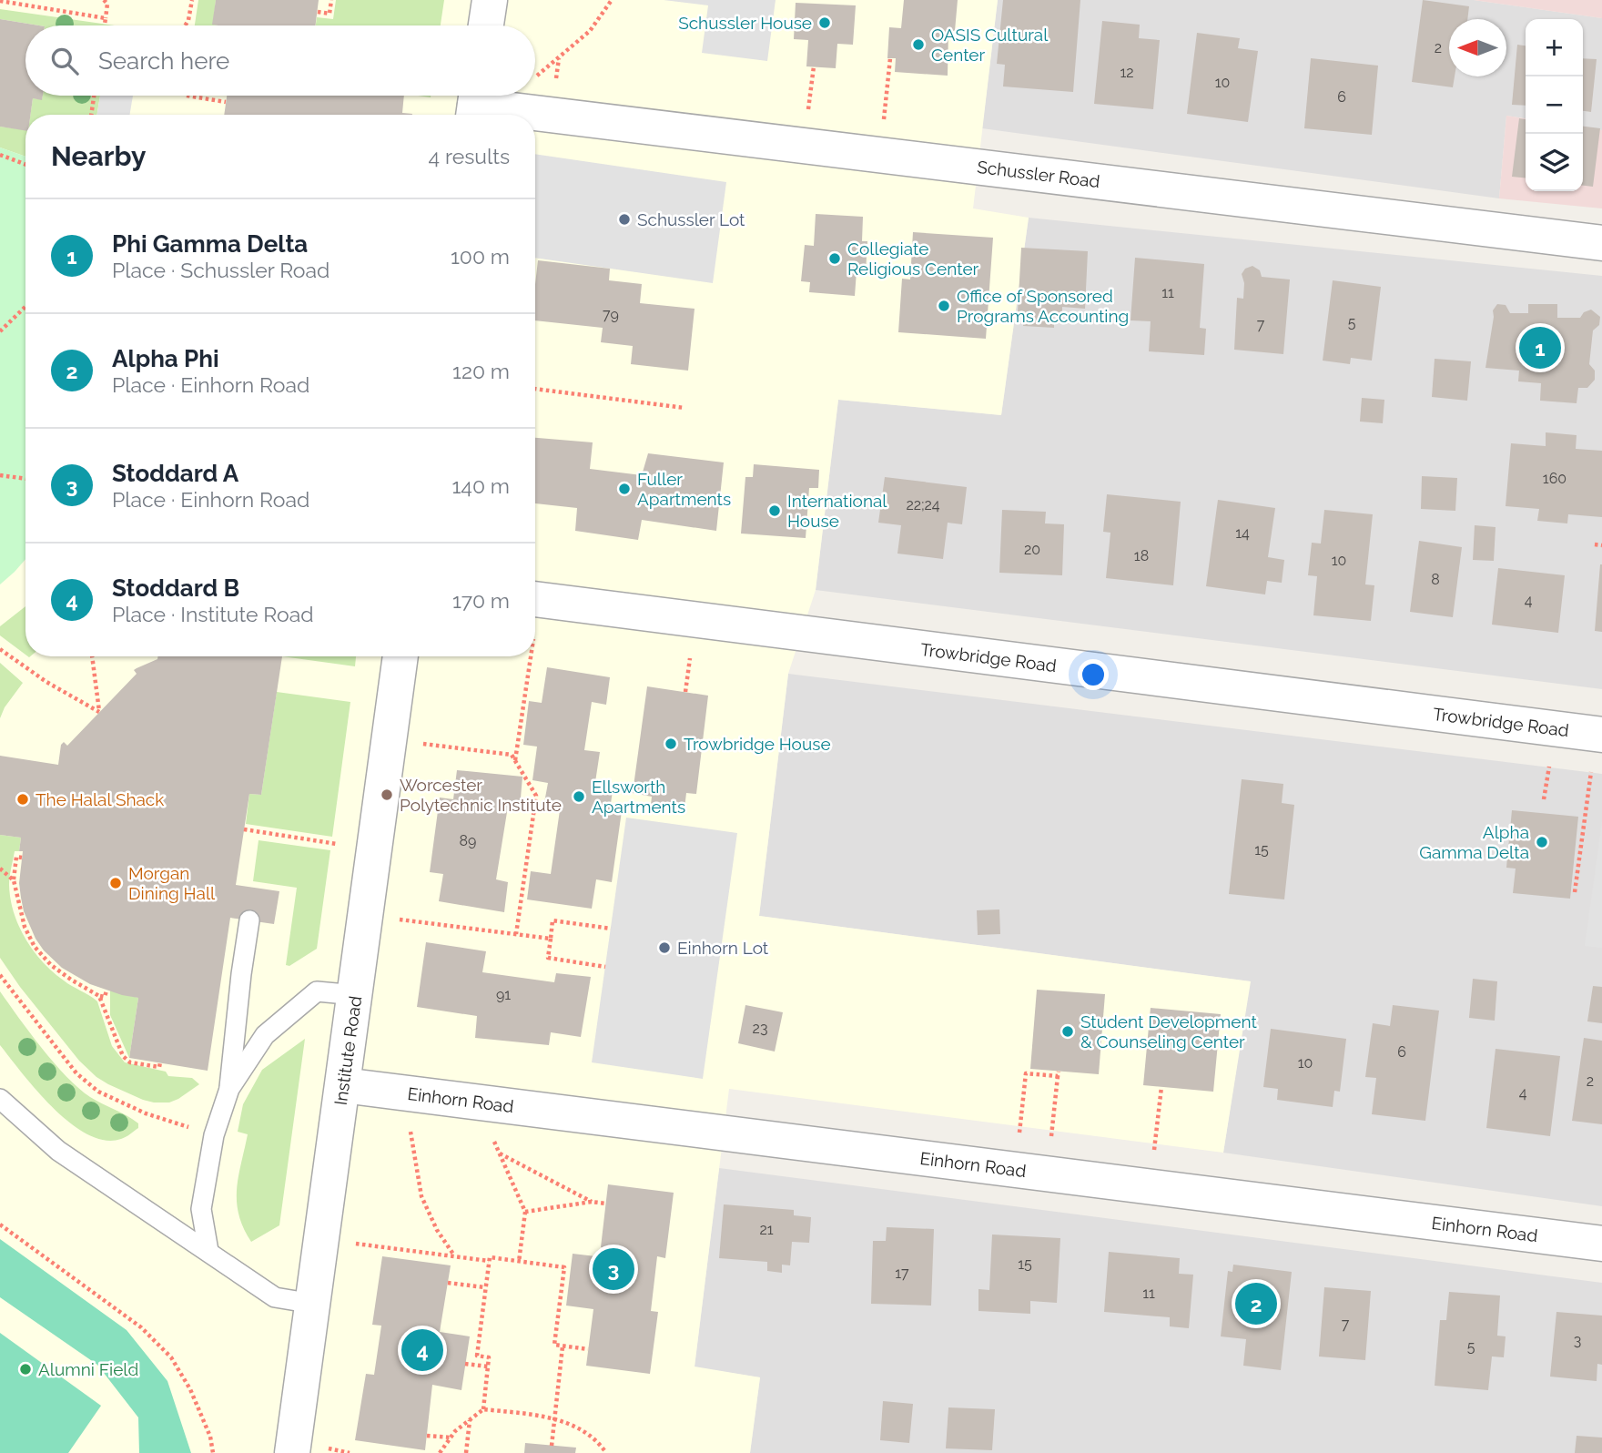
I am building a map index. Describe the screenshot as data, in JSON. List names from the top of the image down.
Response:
{
  "streets": {
    "street": [
      "Schussler Road",
      "Trowbridge Road",
      "Institute Road",
      "Einhorn Road"
    ]
  },
  "crossings": [
    ["Institute Road", "Einhorn Road"]
  ],
  "places": [
    "Schussler House",
    "OASIS Cultural Center",
    "Schussler Lot",
    "Collegiate Religious Center",
    "Office of Sponsored Programs Accounting",
    "Fuller Apartments",
    "International House",
    "Trowbridge House",
    "Worcester Polytechnic Institute",
    "Ellsworth Apartments",
    "The Halal Shack",
    "Alpha Gamma Delta",
    "Morgan Dining Hall",
    "Einhorn Lot",
    "Student Development & Counseling Center",
    "Alumni Field"
  ],
  "house_numbers": [
    "2",
    "12",
    "10",
    "6",
    "11",
    "79",
    "5",
    "7",
    "160",
    "22;24",
    "14",
    "20",
    "18",
    "10",
    "8",
    "4",
    "89",
    "15",
    "91",
    "23",
    "6",
    "10",
    "2",
    "4",
    "21",
    "15",
    "17",
    "11",
    "7",
    "3",
    "5"
  ],
  "north": "left",
  "page": {
    "map_buttons": ["+", "−"],
    "search": "Search here",
    "heading": ["Nearby", "4 results"],
    "list": [
      {
        "mark": "1",
        "name": "Phi Gamma Delta",
        "note": "Place · Schussler Road",
        "value": "100 m"
      },
      {
        "mark": "2",
        "name": "Alpha Phi",
        "note": "Place · Einhorn Road",
        "value": "120 m"
      },
      {
        "mark": "3",
        "name": "Stoddard A",
        "note": "Place · Einhorn Road",
        "value": "140 m"
      },
      {
        "mark": "4",
        "name": "Stoddard B",
        "note": "Place · Institute Road",
        "value": "170 m"
      }
    ],
    "pins": [
      "1",
      "3",
      "2",
      "4"
    ]
  }
}
